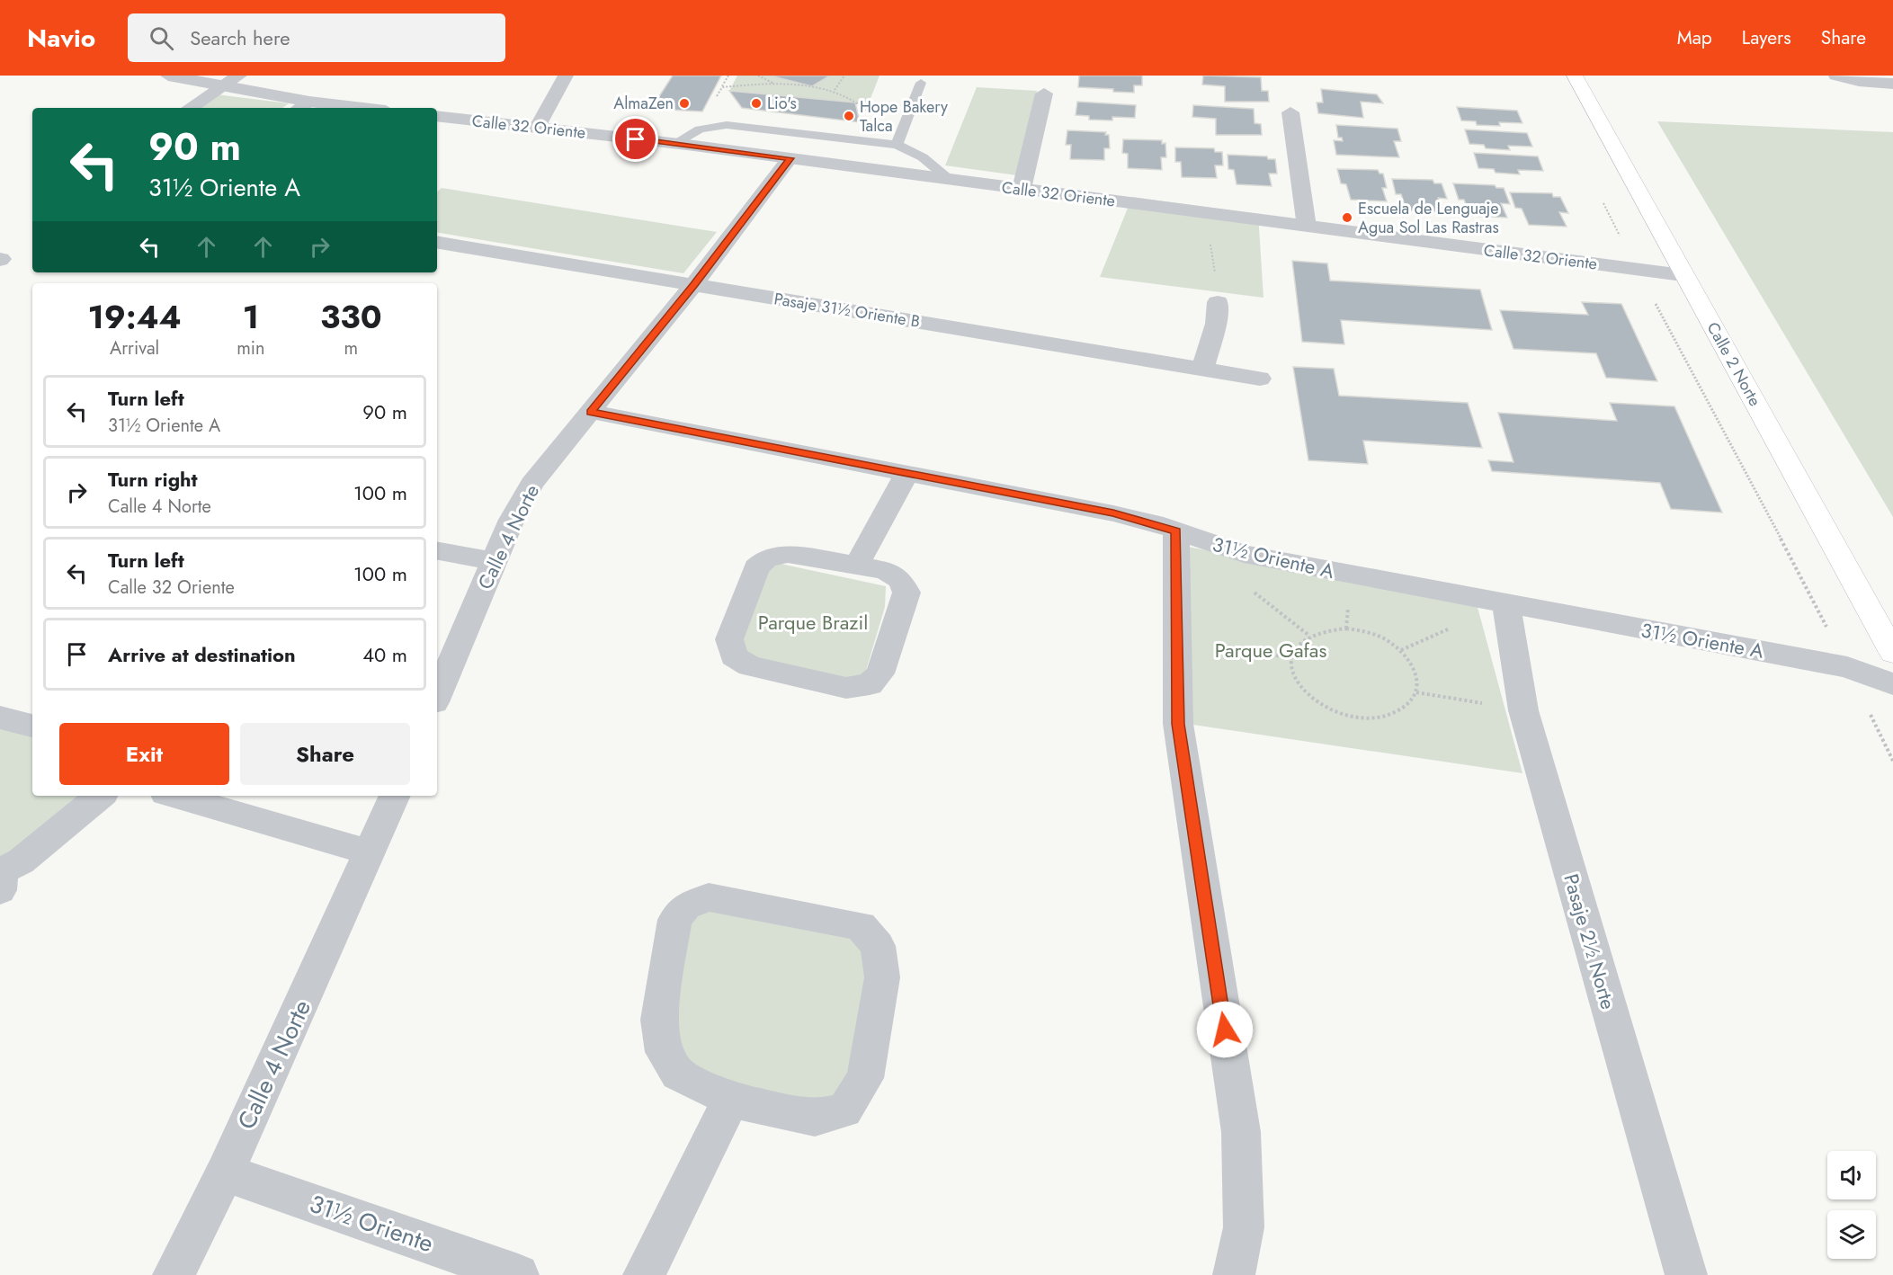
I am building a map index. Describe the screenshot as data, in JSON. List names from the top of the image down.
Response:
{
  "streets": {
    "main road": ["Calle 2 Norte"],
    "street": [
      "Calle 32 Oriente",
      "Pasaje 31½ Oriente B",
      "Calle 4 Norte",
      "31½ Oriente A",
      "Pasaje 2½ Norte",
      "31½ Oriente"
    ]
  },
  "crossings": [
    ["Calle 32 Oriente", "Calle 2 Norte"],
    ["Calle 32 Oriente", "Calle 4 Norte"],
    ["Pasaje 31½ Oriente B", "Calle 4 Norte"],
    ["Calle 4 Norte", "31½ Oriente A"],
    ["Calle 4 Norte", "31½ Oriente"],
    ["31½ Oriente A", "Pasaje 2½ Norte"]
  ],
  "parks": ["Parque Brazil", "Parque Gafas"],
  "places": [
    "AlmaZen",
    "Lio's",
    "Hope Bakery Talca",
    "Escuela de Lenguaje Agua Sol Las Rastras"
  ],
  "page": {
    "header": "Navio",
    "search": "Search here",
    "nav": ["Map", "Layers", "Share"],
    "turn": ["90 m", "31½ Oriente A"],
    "eta": [
      "19:44",
      "Arrival",
      "1",
      "min",
      "330",
      "m"
    ],
    "list": [
      {
        "name": "Turn left",
        "note": "31½ Oriente A",
        "value": "90 m"
      },
      {
        "name": "Turn right",
        "note": "Calle 4 Norte",
        "value": "100 m"
      },
      {
        "name": "Turn left",
        "note": "Calle 32 Oriente",
        "value": "100 m"
      },
      {
        "name": "Arrive at destination",
        "value": "40 m"
      }
    ],
    "buttons": ["Exit", "Share"]
  }
}
